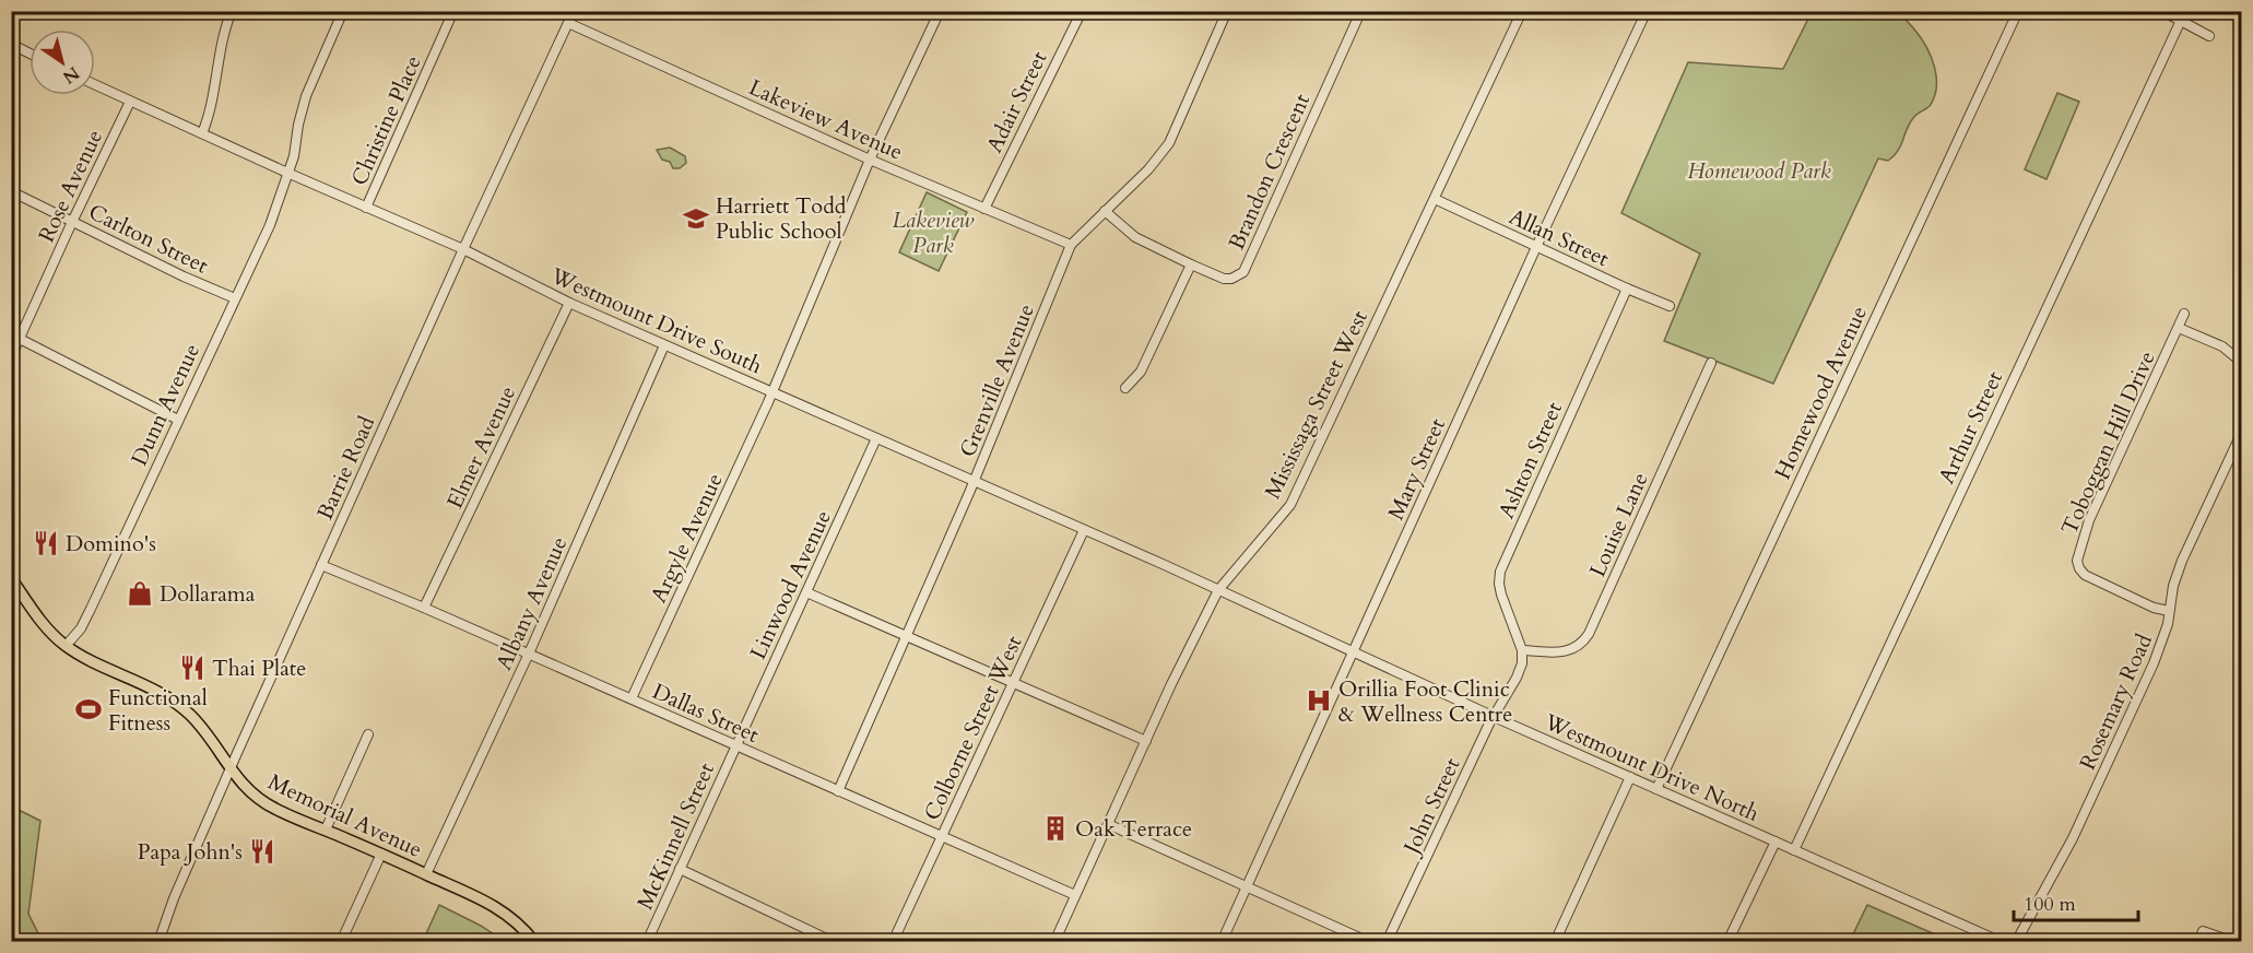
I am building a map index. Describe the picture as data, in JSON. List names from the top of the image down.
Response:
{
  "streets": {
    "main road": ["Memorial Avenue"],
    "street": [
      "Adair Street",
      "Lakeview Avenue",
      "Christine Place",
      "Brandon Crescent",
      "Rose Avenue",
      "Allan Street",
      "Carlton Street",
      "Westmount Drive South",
      "Grenville Avenue",
      "Homewood Avenue",
      "Dunn Avenue",
      "Mississaga Street West",
      "Arthur Street",
      "Toboggan Hill Drive",
      "Elmer Avenue",
      "Ashton Street",
      "Barrie Road",
      "Mary Street",
      "Louise Lane",
      "Argyle Avenue",
      "Linwood Avenue",
      "Albany Avenue",
      "Rosemary Road",
      "Dallas Street",
      "Colborne Street West",
      "Westmount Drive North",
      "John Street",
      "McKinnell Street"
    ]
  },
  "crossings": [
    ["Adair Street", "Lakeview Avenue"],
    ["Lakeview Avenue", "Grenville Avenue"],
    ["Lakeview Avenue", "Barrie Road"],
    ["Lakeview Avenue", "Argyle Avenue"],
    ["Christine Place", "Westmount Drive South"],
    ["Brandon Crescent", "Grenville Avenue"],
    ["Rose Avenue", "Carlton Street"],
    ["Rose Avenue", "Westmount Drive South"],
    ["Allan Street", "Mississaga Street West"],
    ["Allan Street", "Ashton Street"],
    ["Allan Street", "Mary Street"],
    ["Carlton Street", "Dunn Avenue"],
    ["Westmount Drive South", "Grenville Avenue"],
    ["Westmount Drive South", "Dunn Avenue"],
    ["Westmount Drive South", "Mississaga Street West"],
    ["Westmount Drive South", "Elmer Avenue"],
    ["Westmount Drive South", "Barrie Road"],
    ["Westmount Drive South", "Argyle Avenue"],
    ["Westmount Drive South", "Linwood Avenue"],
    ["Westmount Drive South", "Albany Avenue"],
    ["Westmount Drive South", "Colborne Street West"],
    ["Westmount Drive South", "Westmount Drive North"],
    ["Grenville Avenue", "Dallas Street"],
    ["Homewood Avenue", "Westmount Drive North"],
    ["Dunn Avenue", "Memorial Avenue"],
    ["Mississaga Street West", "Dallas Street"],
    ["Mississaga Street West", "Westmount Drive North"],
    ["Arthur Street", "Westmount Drive North"],
    ["Toboggan Hill Drive", "Rosemary Road"],
    ["Elmer Avenue", "Dallas Street"],
    ["Ashton Street", "Louise Lane"],
    ["Ashton Street", "John Street"],
    ["Barrie Road", "Dallas Street"],
    ["Barrie Road", "Memorial Avenue"],
    ["Mary Street", "Westmount Drive North"],
    ["Louise Lane", "John Street"],
    ["Argyle Avenue", "Dallas Street"],
    ["Linwood Avenue", "Dallas Street"],
    ["Linwood Avenue", "McKinnell Street"],
    ["Albany Avenue", "Dallas Street"],
    ["Albany Avenue", "Memorial Avenue"],
    ["Dallas Street", "Colborne Street West"],
    ["Dallas Street", "McKinnell Street"],
    ["Westmount Drive North", "John Street"]
  ],
  "parks": ["Homewood Park", "Lakeview Park"],
  "places": {
    "school or university": ["Harriett Todd Public School"],
    "restaurant": ["Domino's", "Thai Plate", "Papa John's"],
    "shop": ["Dollarama"],
    "hospital": ["Orillia Foot Clinic & Wellness Centre"],
    "sports": ["Functional Fitness"],
    "building": ["Oak Terrace"]
  },
  "scale_bar": "100 m",
  "north": "bottom right"
}
